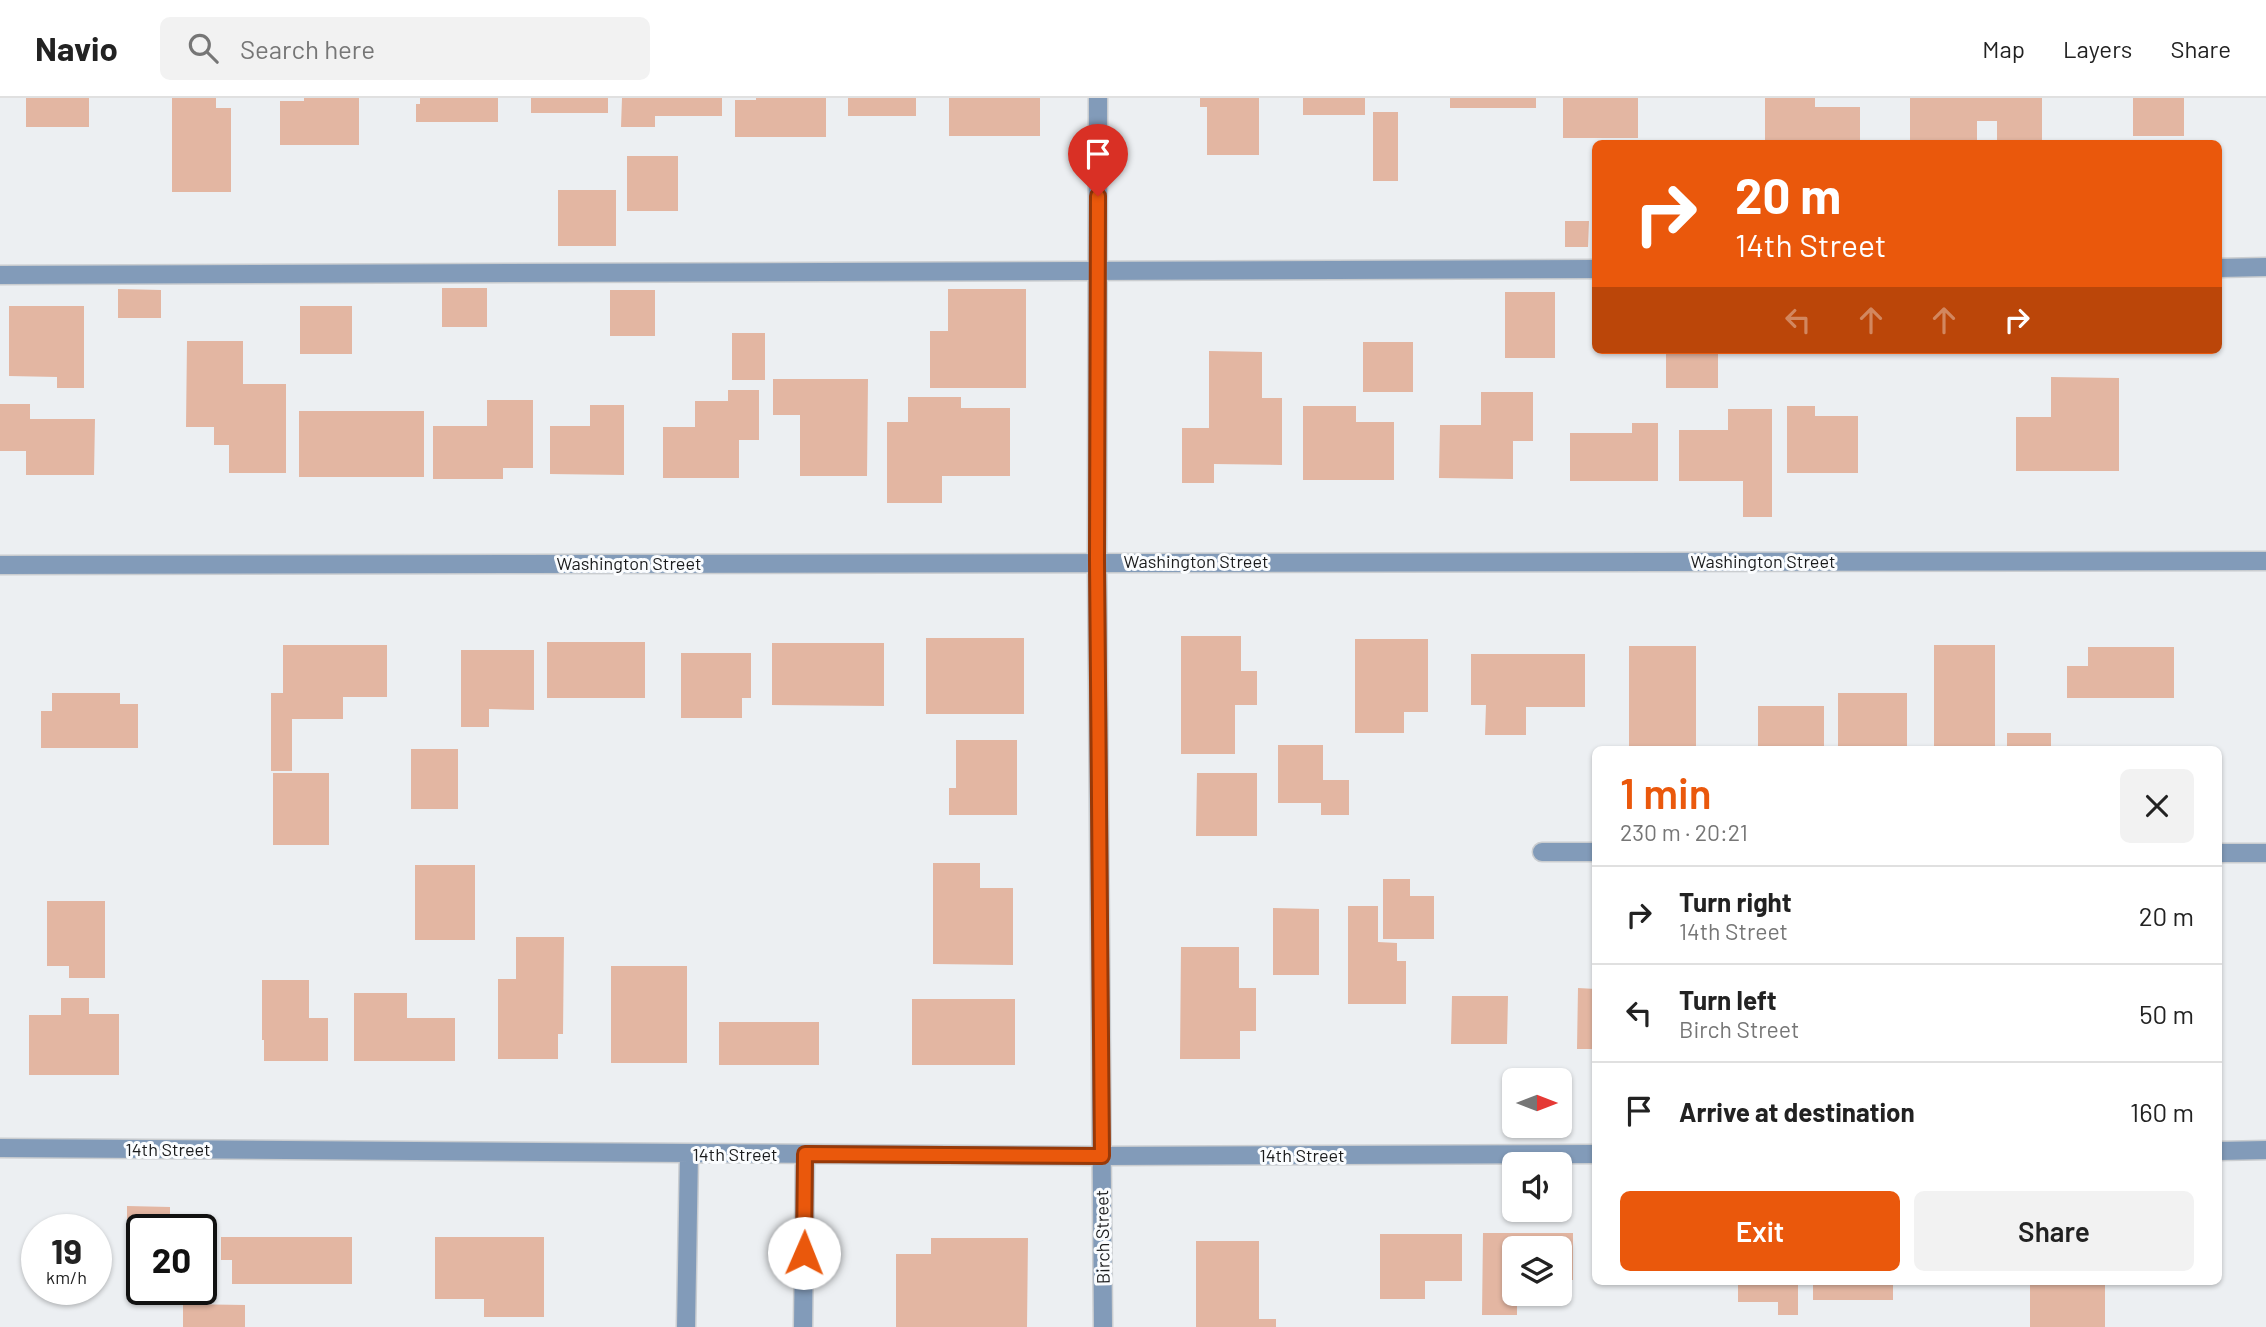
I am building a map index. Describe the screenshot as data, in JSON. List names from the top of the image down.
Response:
{
  "streets": {
    "street": ["Washington Street", "14th Street", "Birch Street"]
  },
  "crossings": [
    ["Washington Street", "Birch Street"],
    ["14th Street", "Birch Street"]
  ],
  "north": "right",
  "page": {
    "header": "Navio",
    "search": "Search here",
    "nav": ["Map", "Layers", "Share"],
    "turn": ["20 m", "14th Street"],
    "heading": ["1 min", "230 m · 20:21"],
    "list": [
      {
        "name": "Turn right",
        "note": "14th Street",
        "value": "20 m"
      },
      {
        "name": "Turn left",
        "note": "Birch Street",
        "value": "50 m"
      },
      {
        "name": "Arrive at destination",
        "value": "160 m"
      }
    ],
    "buttons": ["Exit", "Share"],
    "speed": "19 km/h",
    "limit": "20"
  }
}
